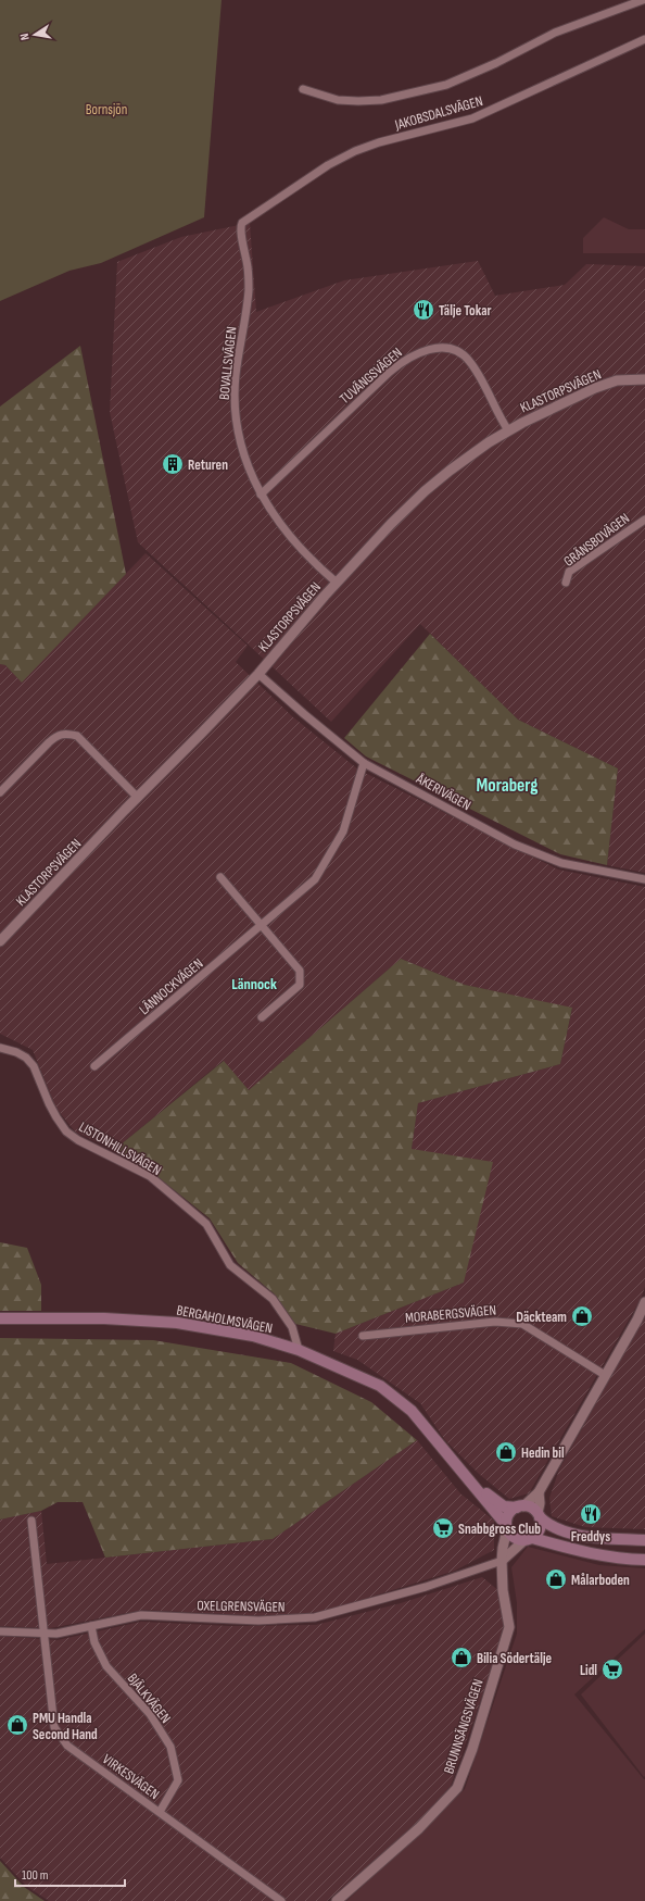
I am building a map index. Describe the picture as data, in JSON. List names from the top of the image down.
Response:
{
  "streets": {
    "main road": ["BERGAHOLMSVÄGEN"],
    "street": [
      "JAKOBSDALSVÄGEN",
      "BOVALLSVÄGEN",
      "TUVÄNGSVÄGEN",
      "KLASTORPSVÄGEN",
      "GRÄNSBOVÄGEN",
      "ÅKERIVÄGEN",
      "LÄNNOCKVÄGEN",
      "LISTONHILLSVÄGEN",
      "MORABERGSVÄGEN",
      "OXELGRENSVÄGEN",
      "BJÄLKVÄGEN",
      "BRUNNSÄNGSVÄGEN",
      "VIRKESVÄGEN"
    ]
  },
  "crossings": [
    ["JAKOBSDALSVÄGEN", "BOVALLSVÄGEN"],
    ["BOVALLSVÄGEN", "TUVÄNGSVÄGEN"],
    ["BOVALLSVÄGEN", "KLASTORPSVÄGEN"],
    ["TUVÄNGSVÄGEN", "KLASTORPSVÄGEN"],
    ["KLASTORPSVÄGEN", "ÅKERIVÄGEN"],
    ["ÅKERIVÄGEN", "LÄNNOCKVÄGEN"],
    ["LISTONHILLSVÄGEN", "BERGAHOLMSVÄGEN"],
    ["BERGAHOLMSVÄGEN", "BRUNNSÄNGSVÄGEN"],
    ["OXELGRENSVÄGEN", "BJÄLKVÄGEN"],
    ["OXELGRENSVÄGEN", "BRUNNSÄNGSVÄGEN"],
    ["OXELGRENSVÄGEN", "VIRKESVÄGEN"],
    ["BJÄLKVÄGEN", "VIRKESVÄGEN"]
  ],
  "districts": ["Moraberg", "Lännock"],
  "parks": ["Bornsjön"],
  "places": {
    "restaurant": ["Tälje Tokar", "Freddys"],
    "building": ["Returen"],
    "shop": [
      "Däckteam",
      "Hedin bil",
      "Målarboden",
      "Bilia Södertälje",
      "PMU Handla Second Hand"
    ],
    "supermarket": ["Snabbgross Club", "Lidl"]
  },
  "scale_bar": "100 m",
  "north": "left"
}
